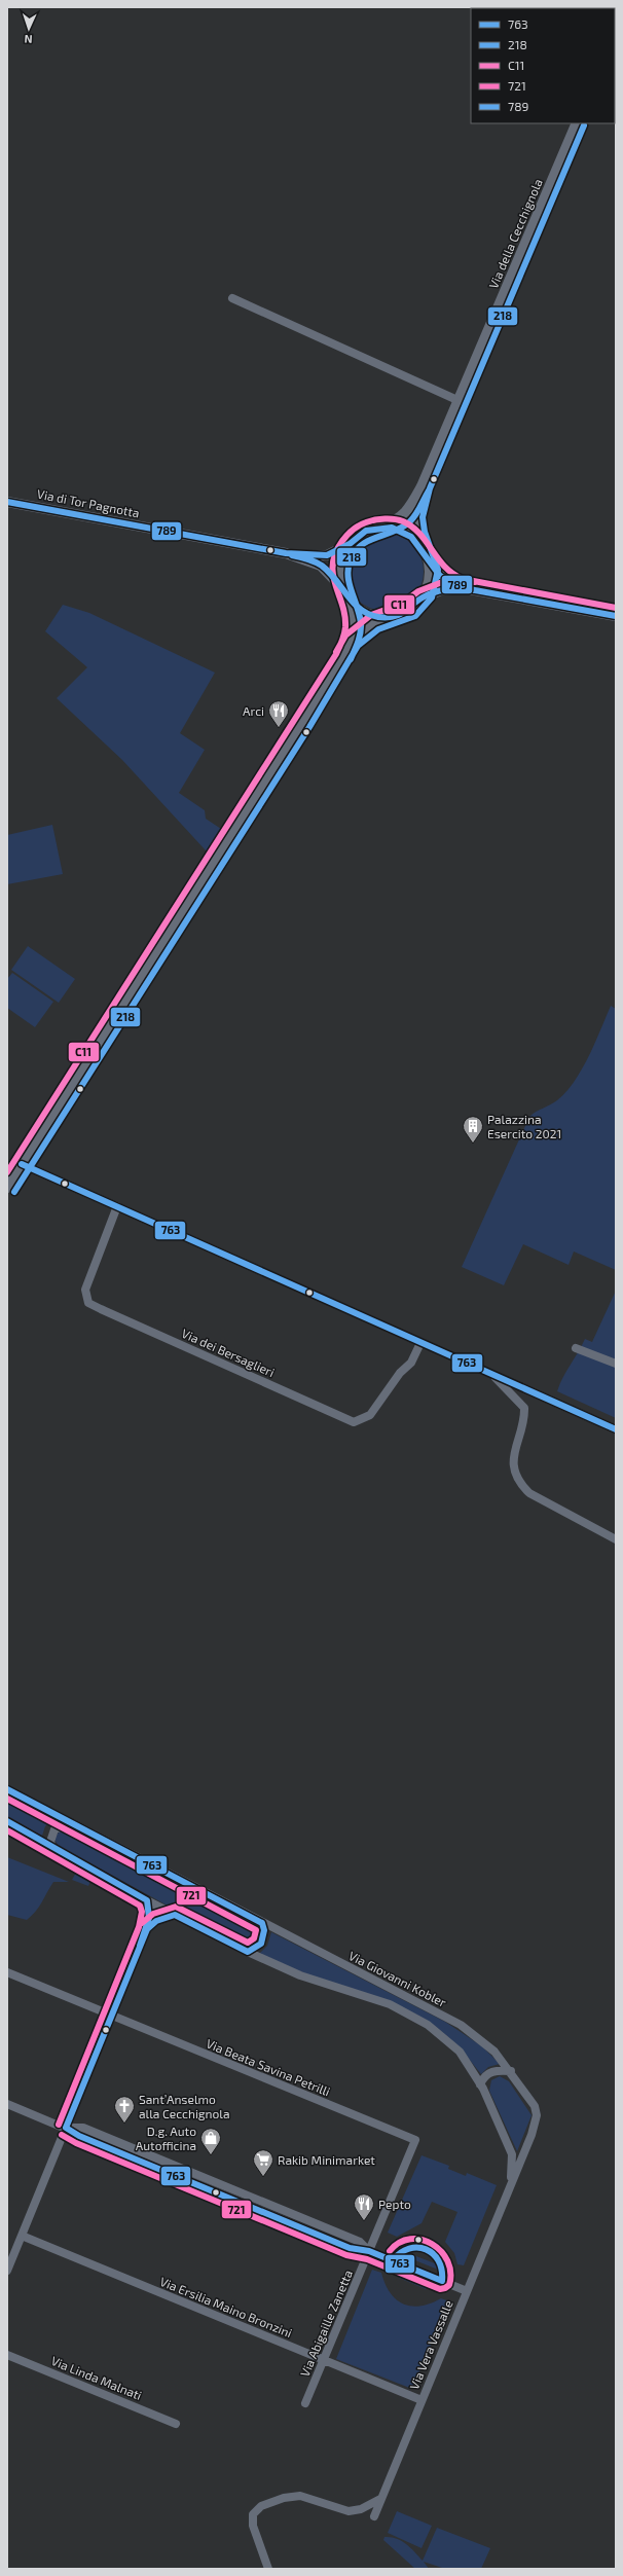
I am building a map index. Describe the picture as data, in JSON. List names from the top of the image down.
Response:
{
  "streets": {
    "street": [
      "Via della Cecchignola",
      "Via di Tor Pagnotta",
      "Via dei Bersaglieri",
      "Via Giovanni Kobler",
      "Via Beata Savina Petrilli",
      "Via Ersilia Maino Bronzini",
      "Via Abigaille Zanetta",
      "Via Vera Vassalle",
      "Via Linda Malnati"
    ]
  },
  "crossings": [
    ["Via della Cecchignola", "Via di Tor Pagnotta"],
    ["Via Giovanni Kobler", "Via Vera Vassalle"],
    ["Via Beata Savina Petrilli", "Via Abigaille Zanetta"],
    ["Via Ersilia Maino Bronzini", "Via Abigaille Zanetta"],
    ["Via Ersilia Maino Bronzini", "Via Vera Vassalle"]
  ],
  "places": {
    "restaurant": ["Arci", "Pepto"],
    "building": ["Palazzina Esercito 2021"],
    "church": ["Sant’Anselmo alla Cecchignola"],
    "shop": ["D.g. Auto Autofficina"],
    "supermarket": ["Rakib Minimarket"]
  },
  "lines": [
    "transit line 218",
    "transit line 789",
    "transit line C11",
    "transit line 763",
    "transit line 721"
  ],
  "legend": [
    "763",
    "218",
    "C11",
    "721",
    "789"
  ],
  "north": "bottom"
}
